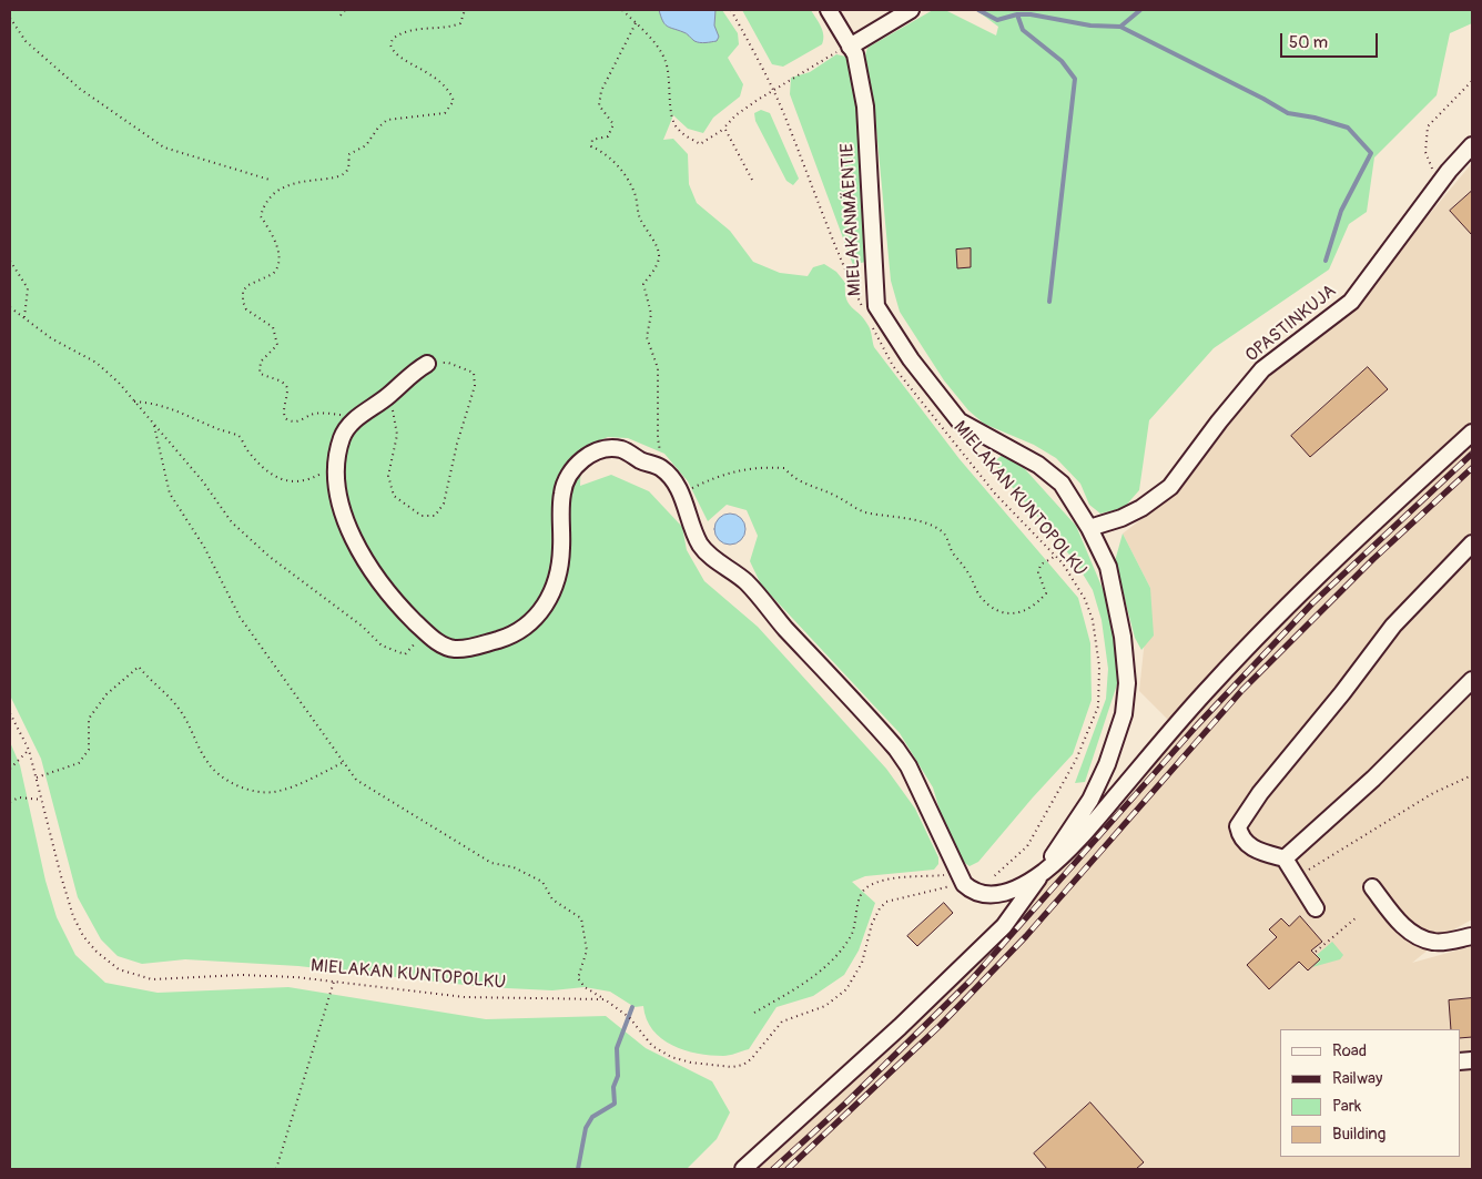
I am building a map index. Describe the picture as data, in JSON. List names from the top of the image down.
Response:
{
  "streets": {
    "street": ["MIELAKANMÄENTIE", "OPASTINKUJA"],
    "path": ["MIELAKAN KUNTOPOLKU"]
  },
  "crossings": [
    ["MIELAKANMÄENTIE", "OPASTINKUJA"]
  ],
  "legend": [
    "Road",
    "Railway",
    "Park",
    "Building"
  ],
  "scale_bar": "50 m"
}
